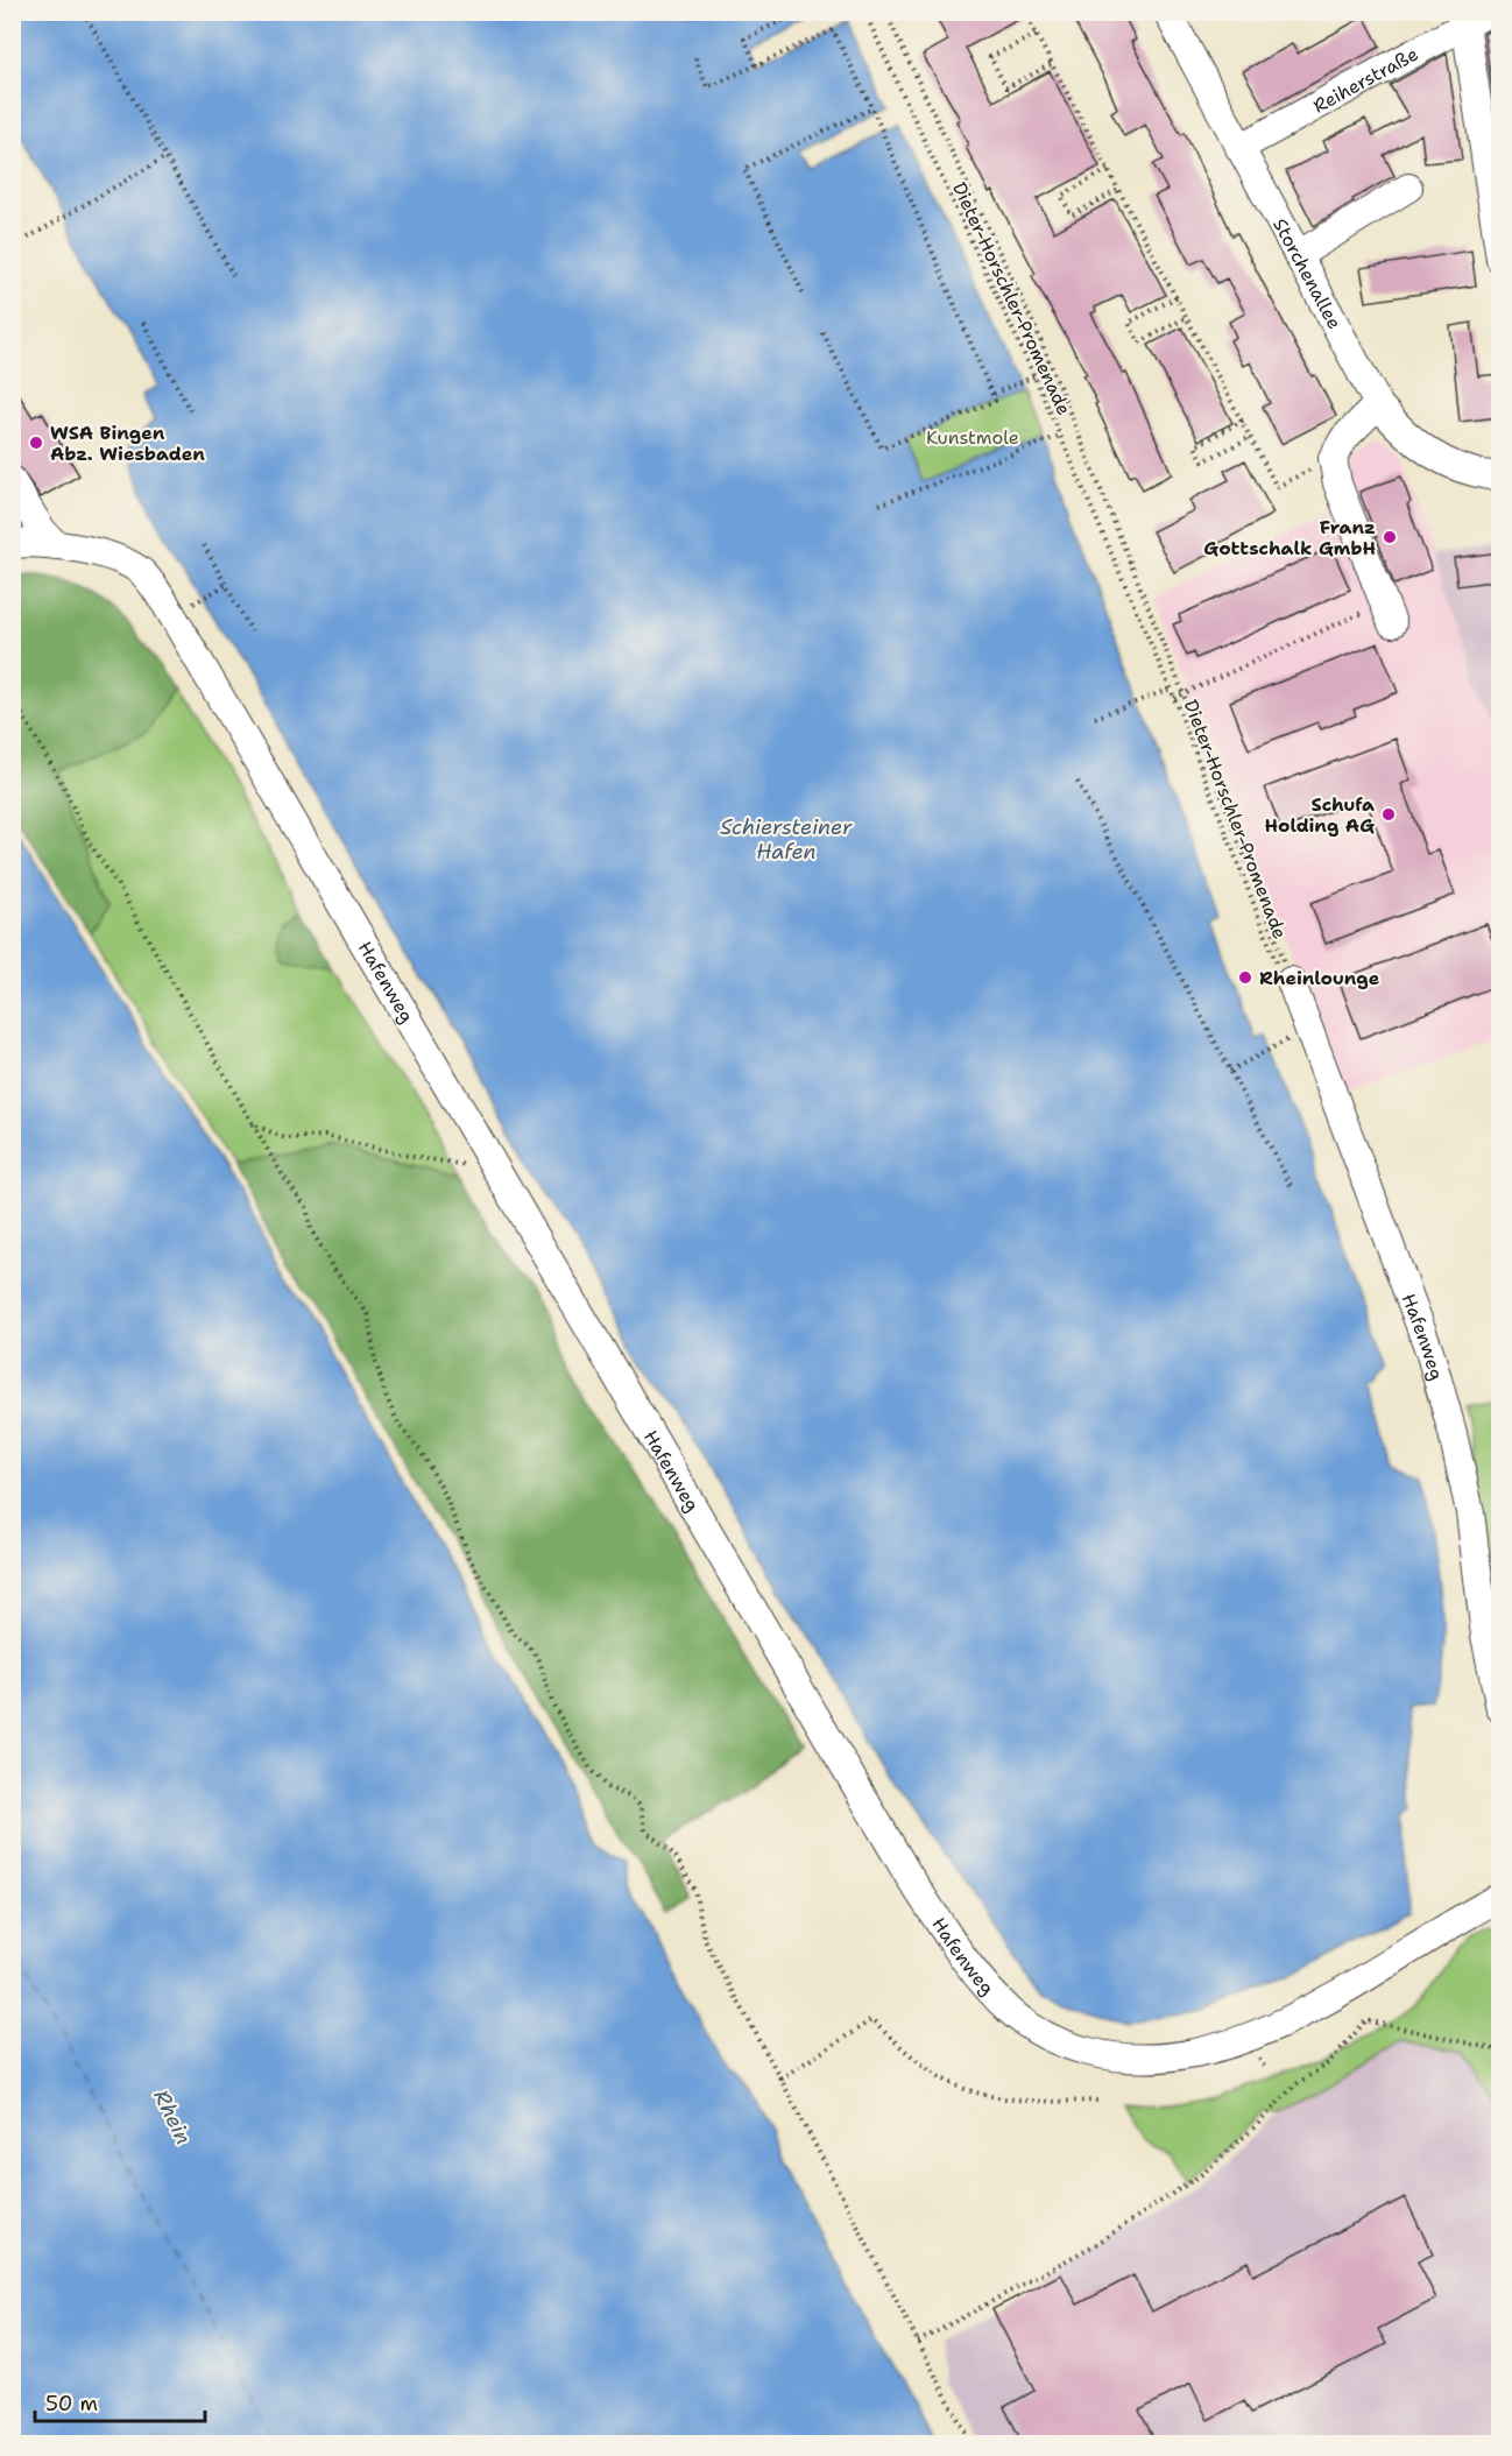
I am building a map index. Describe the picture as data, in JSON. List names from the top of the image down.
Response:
{
  "streets": {
    "street": ["Reiherstraße", "Storchenallee", "Hafenweg"],
    "path": ["Dieter-Horschler-Promenade"]
  },
  "crossings": [
    ["Reiherstraße", "Storchenallee"],
    ["Dieter-Horschler-Promenade", "Hafenweg"]
  ],
  "water": ["Schiersteiner Hafen", "Rhein"],
  "parks": ["Kunstmole"],
  "places": [
    "WSA Bingen Abz. Wiesbaden",
    "Franz Gottschalk GmbH",
    "Schufa Holding AG",
    "Rheinlounge"
  ],
  "scale_bar": "50 m"
}
